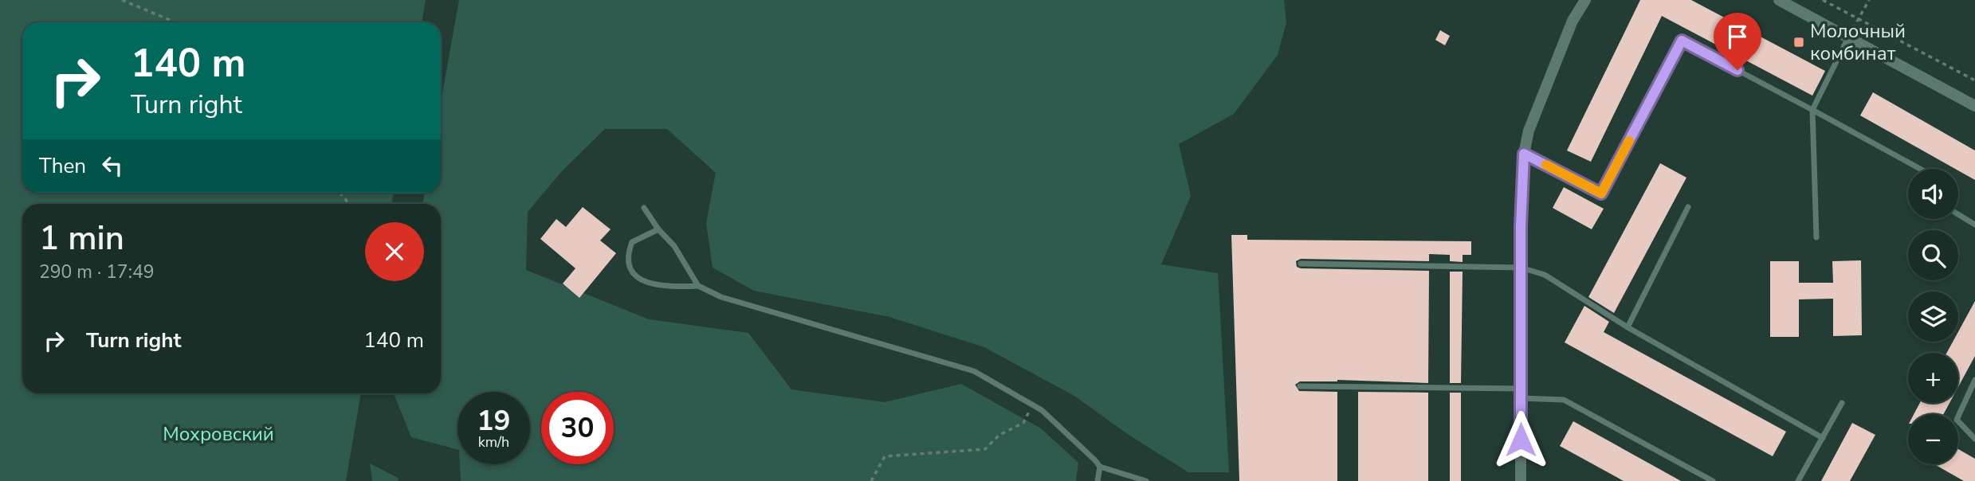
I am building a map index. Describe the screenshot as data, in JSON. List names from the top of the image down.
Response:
{
  "parks": ["Мохровский"],
  "places": {
    "transit": ["Молочный комбинат"]
  },
  "page": {
    "turn": ["140 m", "Turn right"],
    "then": "Then",
    "map_buttons": ["+", "−"],
    "heading": ["1 min", "290 m · 17:49"],
    "list": [
      {
        "name": "Turn right",
        "value": "140 m"
      }
    ],
    "speed": "19 km/h",
    "limit": "30"
  }
}
